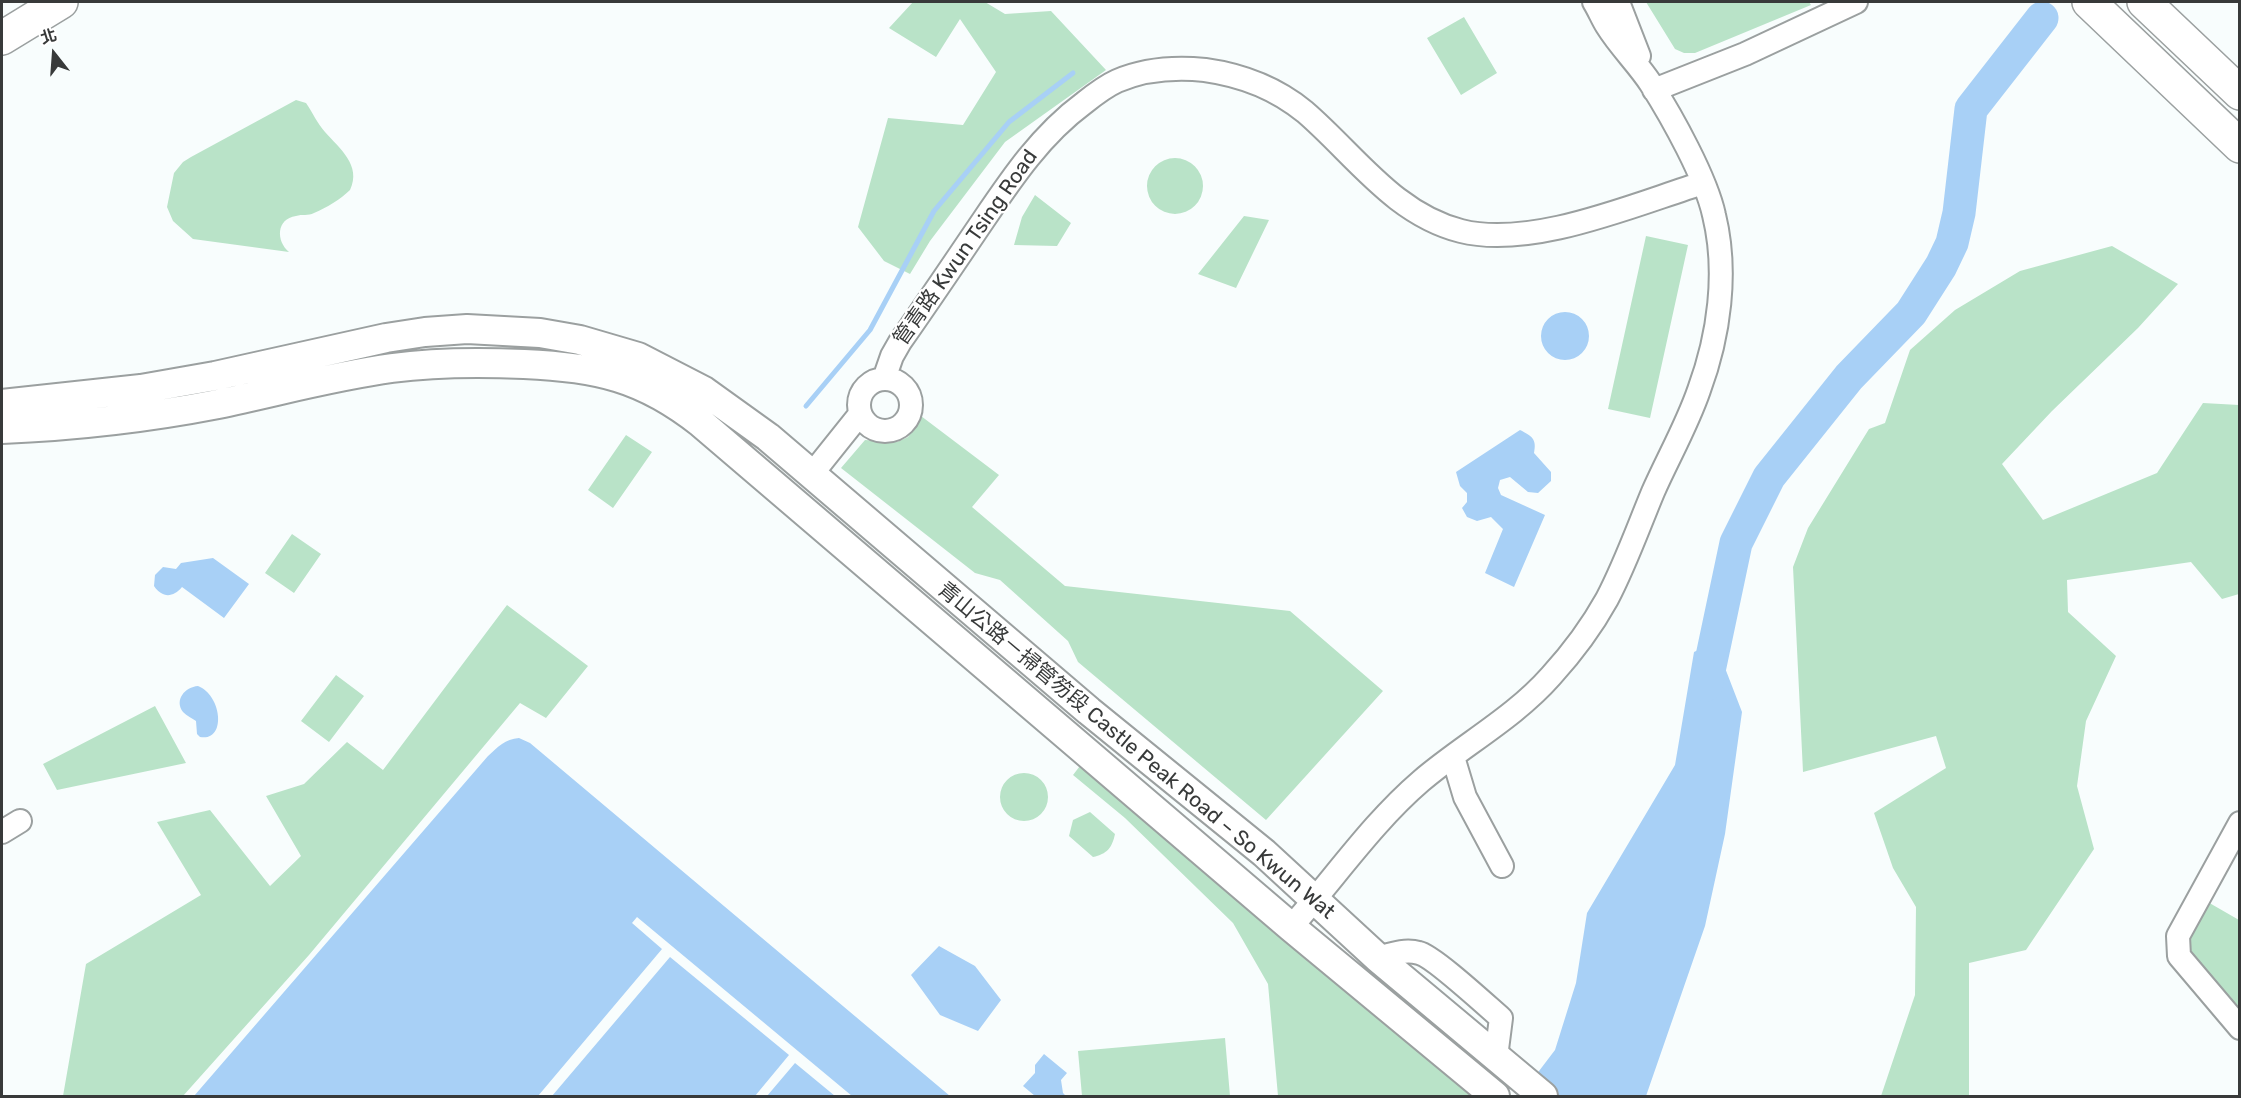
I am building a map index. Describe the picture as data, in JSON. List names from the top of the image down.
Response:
{
  "streets": {
    "main road": ["青山公路－掃管笏段 Castle Peak Road – So Kwun Wat"],
    "street": ["管青路 Kwun Tsing Road"]
  },
  "north": "top"
}
